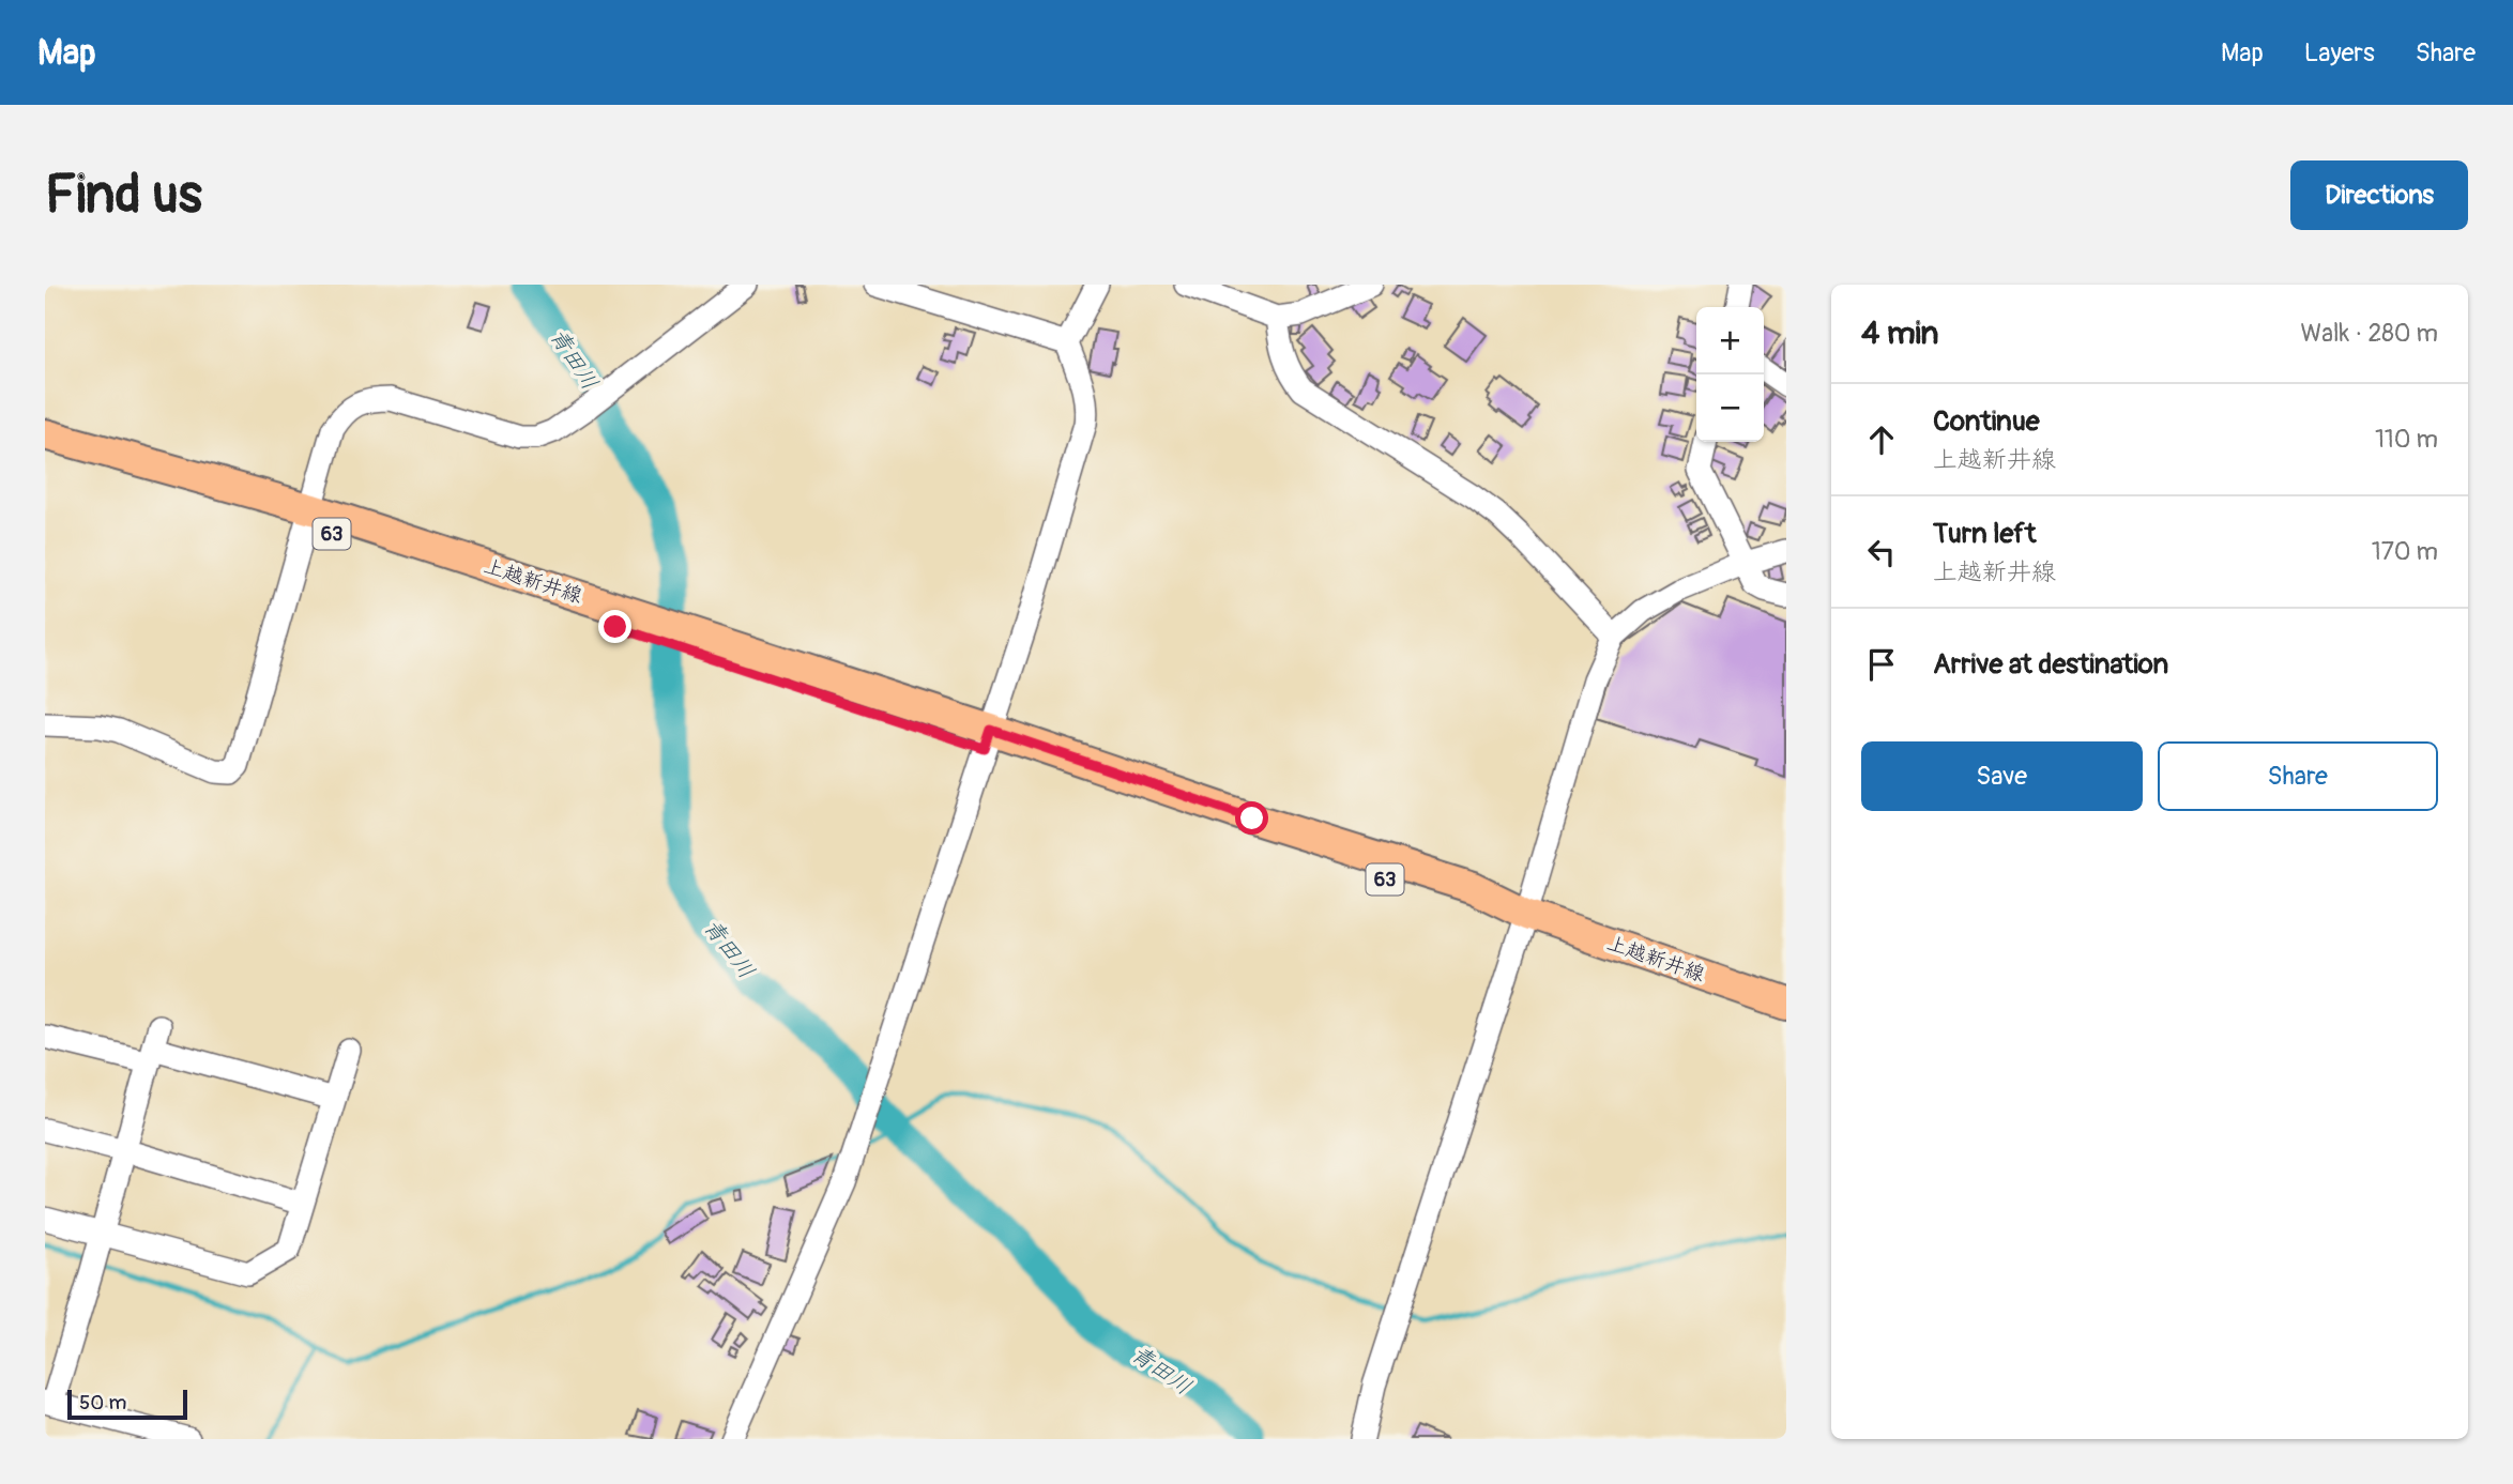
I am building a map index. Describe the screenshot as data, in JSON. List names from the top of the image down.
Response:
{
  "streets": {
    "main road": ["63", "上越新井線"]
  },
  "water": ["青田川"],
  "scale_bar": "50 m",
  "page": {
    "header": "Map",
    "nav": ["Map", "Layers", "Share"],
    "buttons": [
      "Directions",
      ["Save", "Share"]
    ],
    "title": "Find us",
    "heading": ["4 min", "Walk · 280 m"],
    "map_buttons": ["+", "−"],
    "list": [
      ["Continue", "上越新井線", "110 m"],
      ["Turn left", "上越新井線", "170 m"],
      "Arrive at destination"
    ],
    "scale": "50 m"
  }
}
